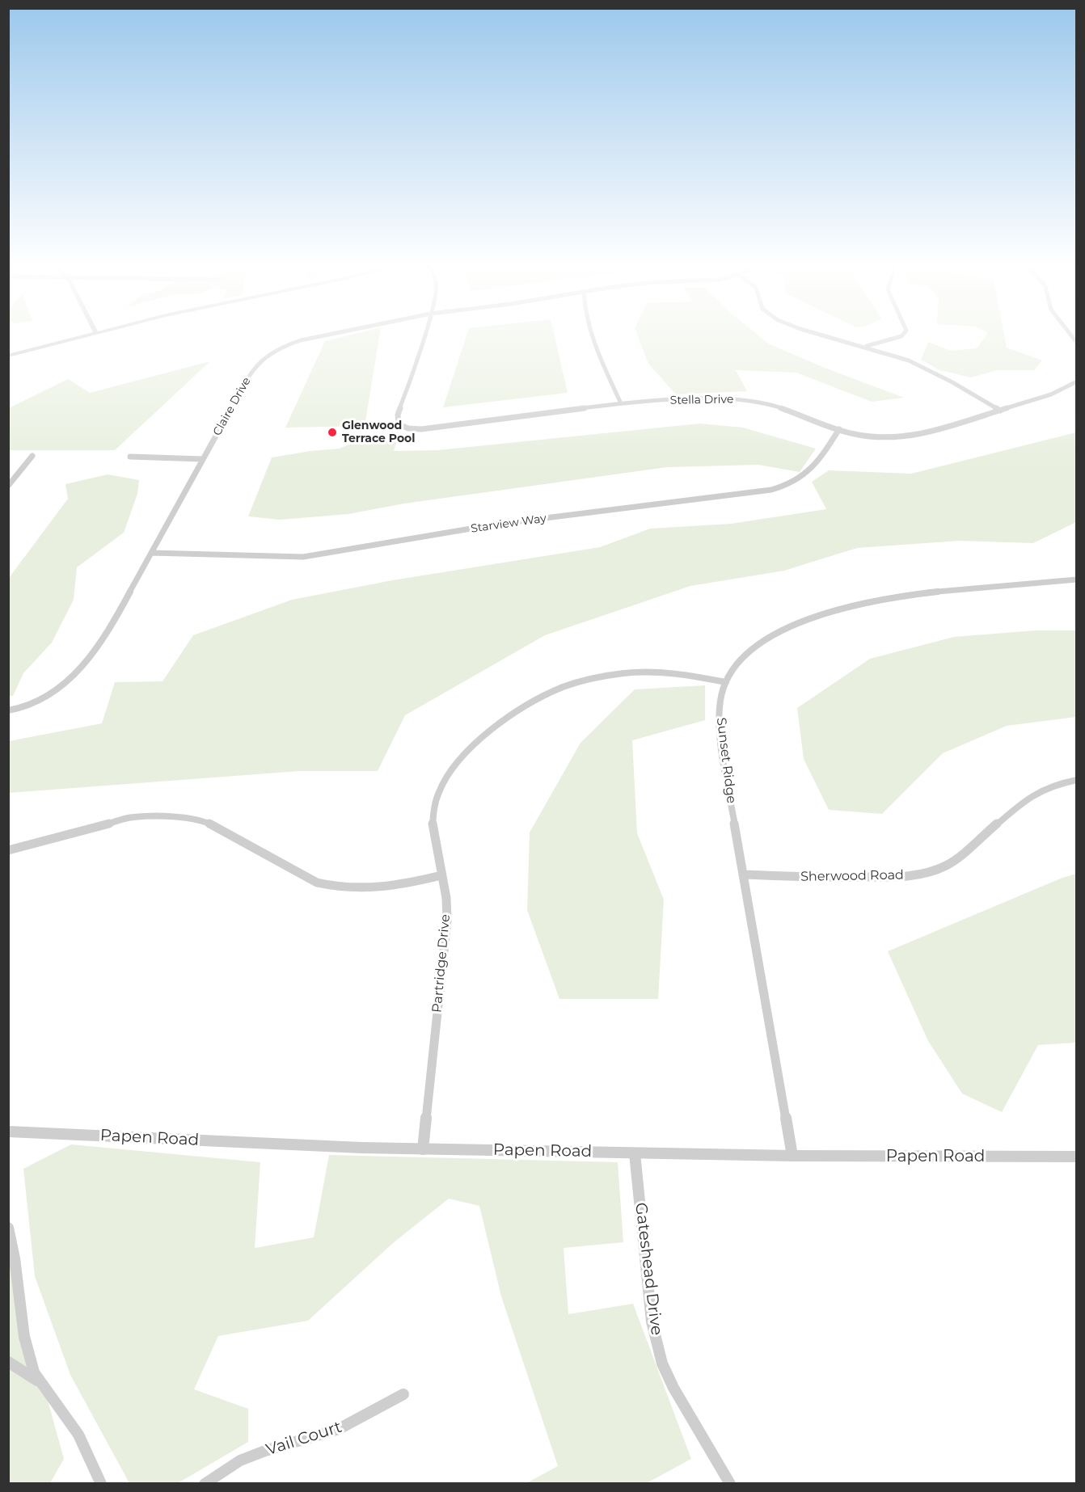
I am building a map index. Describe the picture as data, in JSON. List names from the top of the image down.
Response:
{
  "streets": {
    "street": [
      "Stella Drive",
      "Claire Drive",
      "Starview Way",
      "Sunset Ridge",
      "Sherwood Road",
      "Partridge Drive",
      "Papen Road",
      "Gateshead Drive",
      "Vail Court"
    ]
  },
  "crossings": [
    ["Stella Drive", "Starview Way"],
    ["Claire Drive", "Starview Way"],
    ["Sunset Ridge", "Sherwood Road"],
    ["Sunset Ridge", "Partridge Drive"],
    ["Sunset Ridge", "Papen Road"],
    ["Partridge Drive", "Papen Road"],
    ["Papen Road", "Gateshead Drive"]
  ],
  "places": ["Glenwood Terrace Pool"]
}
